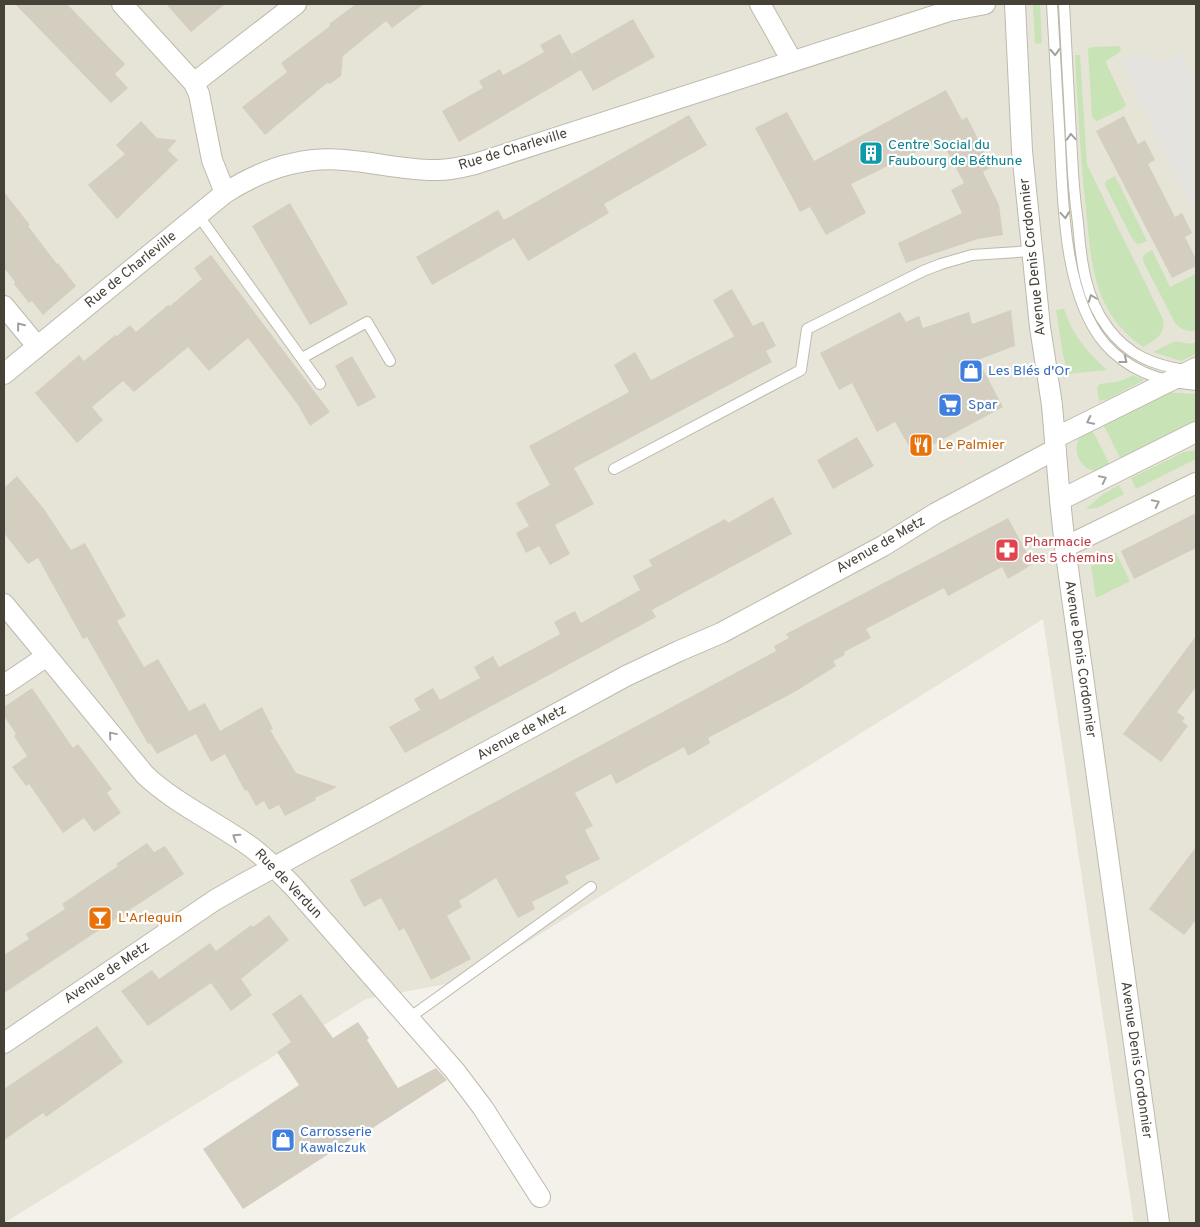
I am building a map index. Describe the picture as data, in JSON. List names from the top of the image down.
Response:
{
  "streets": {
    "street": [
      "Rue de Charleville",
      "Avenue Denis Cordonnier",
      "Avenue de Metz",
      "Rue de Verdun"
    ]
  },
  "crossings": [
    ["Avenue Denis Cordonnier", "Avenue de Metz"],
    ["Avenue de Metz", "Rue de Verdun"]
  ],
  "one_way": ["Rue de Verdun"],
  "places": {
    "building": ["Centre Social du Faubourg de Béthune"],
    "shop": ["Les Blés d'Or", "Carrosserie Kawalczuk"],
    "supermarket": ["Spar"],
    "restaurant": ["Le Palmier"],
    "pharmacy": ["Pharmacie des 5 chemins"],
    "bar": ["L'Arlequin"]
  }
}
